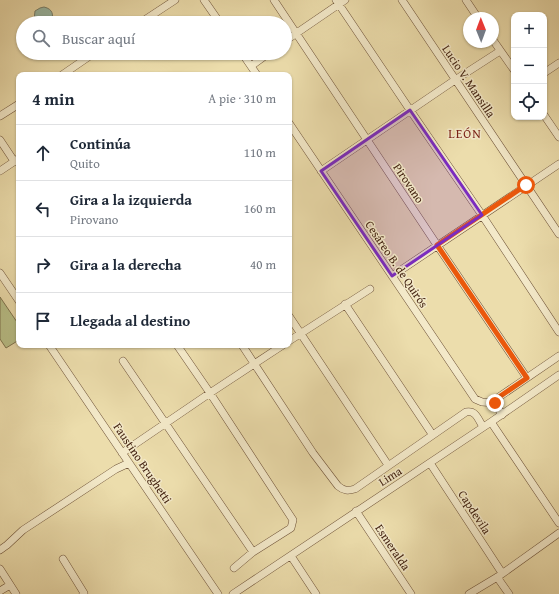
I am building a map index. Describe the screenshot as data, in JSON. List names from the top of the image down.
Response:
{
  "streets": {
    "street": [
      "Lucio V. Mansilla",
      "Pirovano",
      "Cesáreo B. de Quirós",
      "Faustino Brughetti",
      "Lima",
      "Capdevila",
      "Esmeralda"
    ]
  },
  "crossings": [
    ["Lima", "Capdevila"],
    ["Lima", "Esmeralda"]
  ],
  "districts": ["LEÓN"],
  "north": "top",
  "page": {
    "map_buttons": ["+", "−"],
    "search": "Buscar aquí",
    "heading": ["4 min", "A pie · 310 m"],
    "list": [
      ["Continúa", "Quito", "110 m"],
      ["Gira a la izquierda", "Pirovano", "160 m"],
      ["Gira a la derecha", "40 m"],
      "Llegada al destino"
    ]
  }
}
